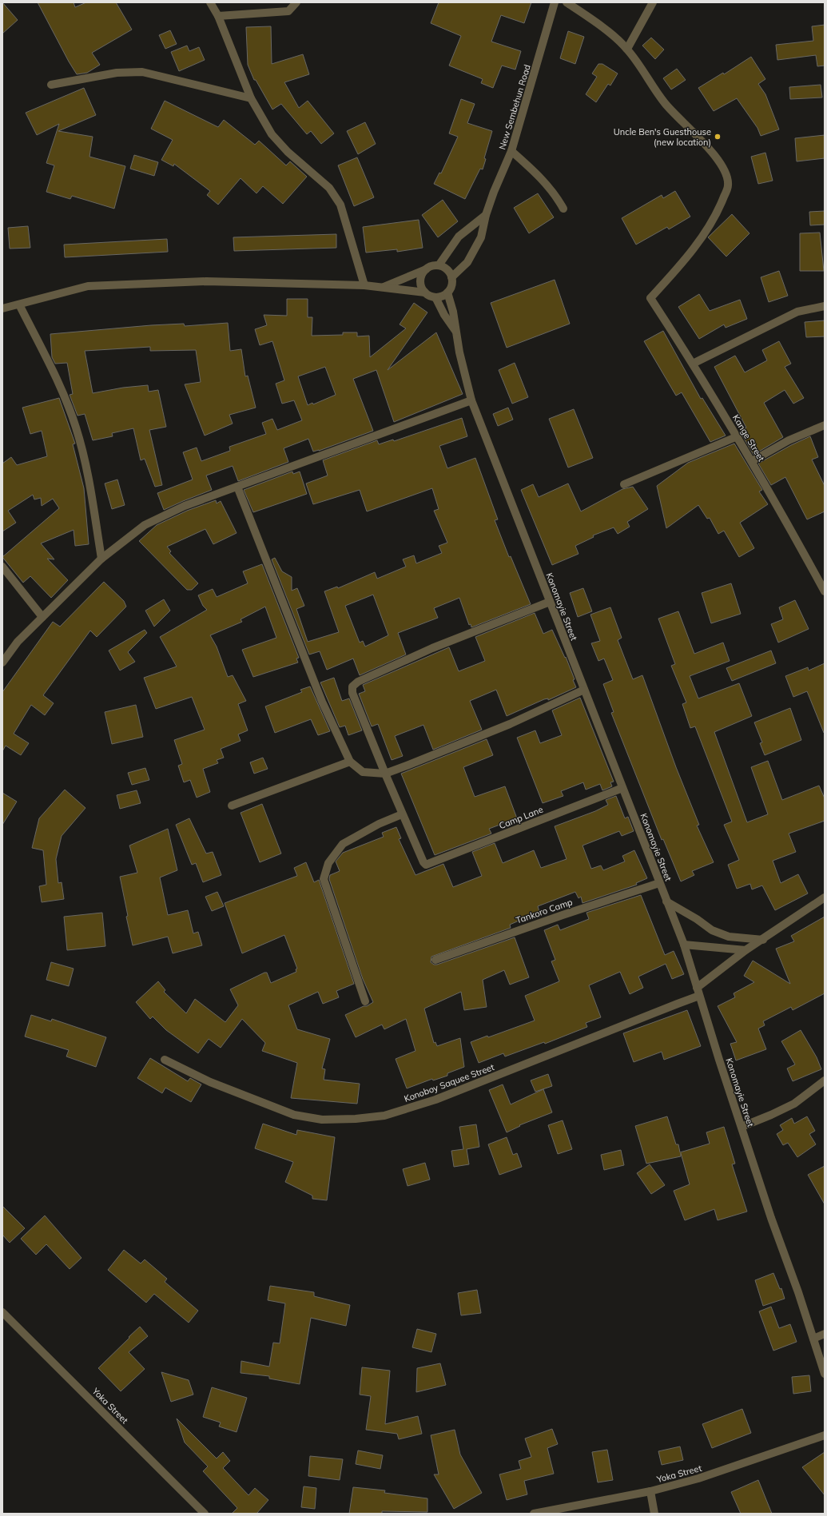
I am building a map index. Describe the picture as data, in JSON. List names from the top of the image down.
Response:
{
  "streets": {
    "street": [
      "New Sembehun Road",
      "Kange Street",
      "Konomayie Street",
      "Camp Lane",
      "Tankoro Camp",
      "Konoboy Saquee Street",
      "Yoka Street"
    ]
  },
  "crossings": [
    ["New Sembehun Road", "Konomayie Street"],
    ["Konomayie Street", "Camp Lane"],
    ["Konomayie Street", "Tankoro Camp"],
    ["Konomayie Street", "Konoboy Saquee Street"]
  ],
  "places": ["Uncle Ben's Guesthouse (new location)"]
}
